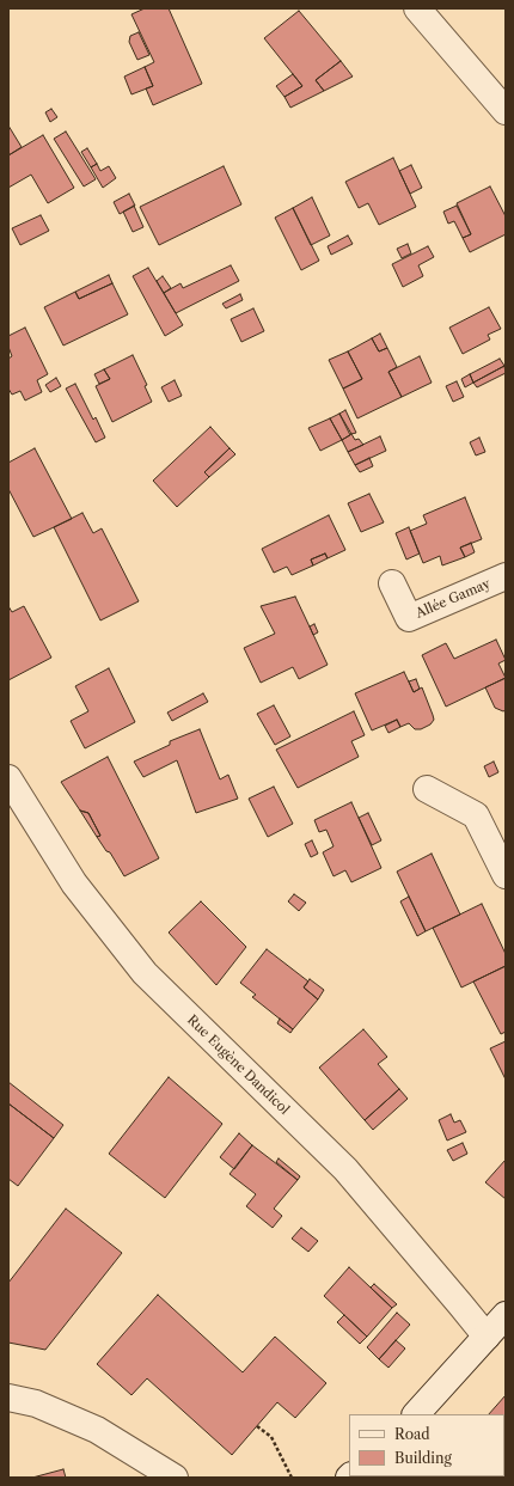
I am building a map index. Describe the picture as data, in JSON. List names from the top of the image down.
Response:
{
  "streets": {
    "street": ["Allée Gamay", "Rue Eugène Dandicol"]
  },
  "legend": ["Road", "Building"]
}
